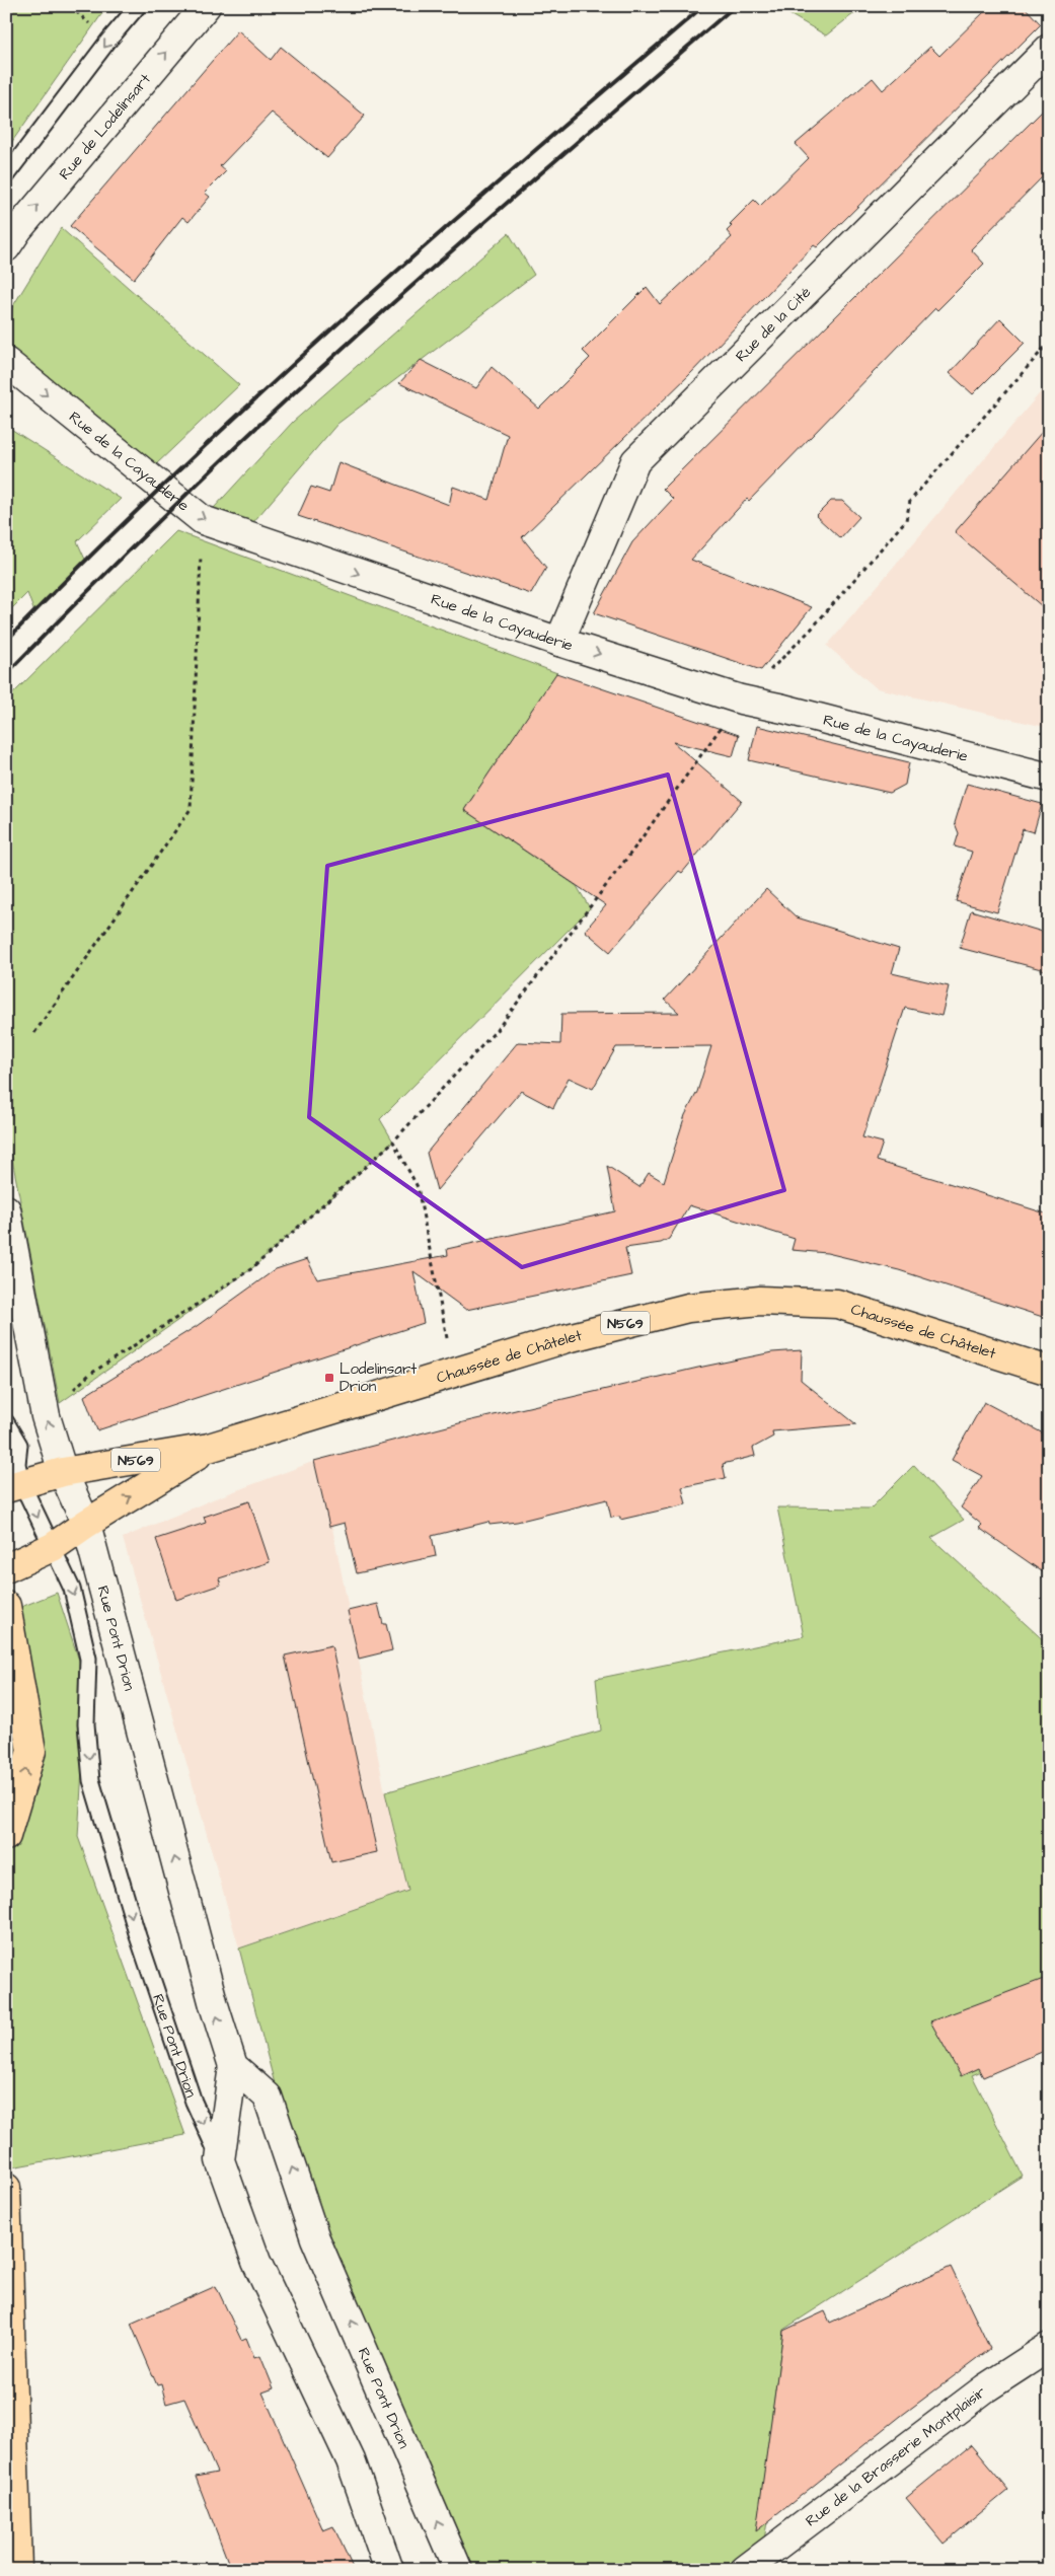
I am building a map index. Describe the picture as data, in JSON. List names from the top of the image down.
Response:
{
  "streets": {
    "main road": ["N569", "Chaussée de Châtelet"],
    "street": [
      "Rue de Lodelinsart",
      "Rue de la Cité",
      "Rue de la Cayauderie",
      "Rue Pont Drion",
      "Rue de la Brasserie Montplaisir"
    ]
  },
  "crossings": [
    ["Rue de la Cité", "Rue de la Cayauderie"],
    ["Chaussée de Châtelet", "Rue Pont Drion"]
  ],
  "one_way": ["Rue de Lodelinsart", "Rue de la Cayauderie"],
  "places": {
    "transit": ["Lodelinsart Drion"]
  }
}
